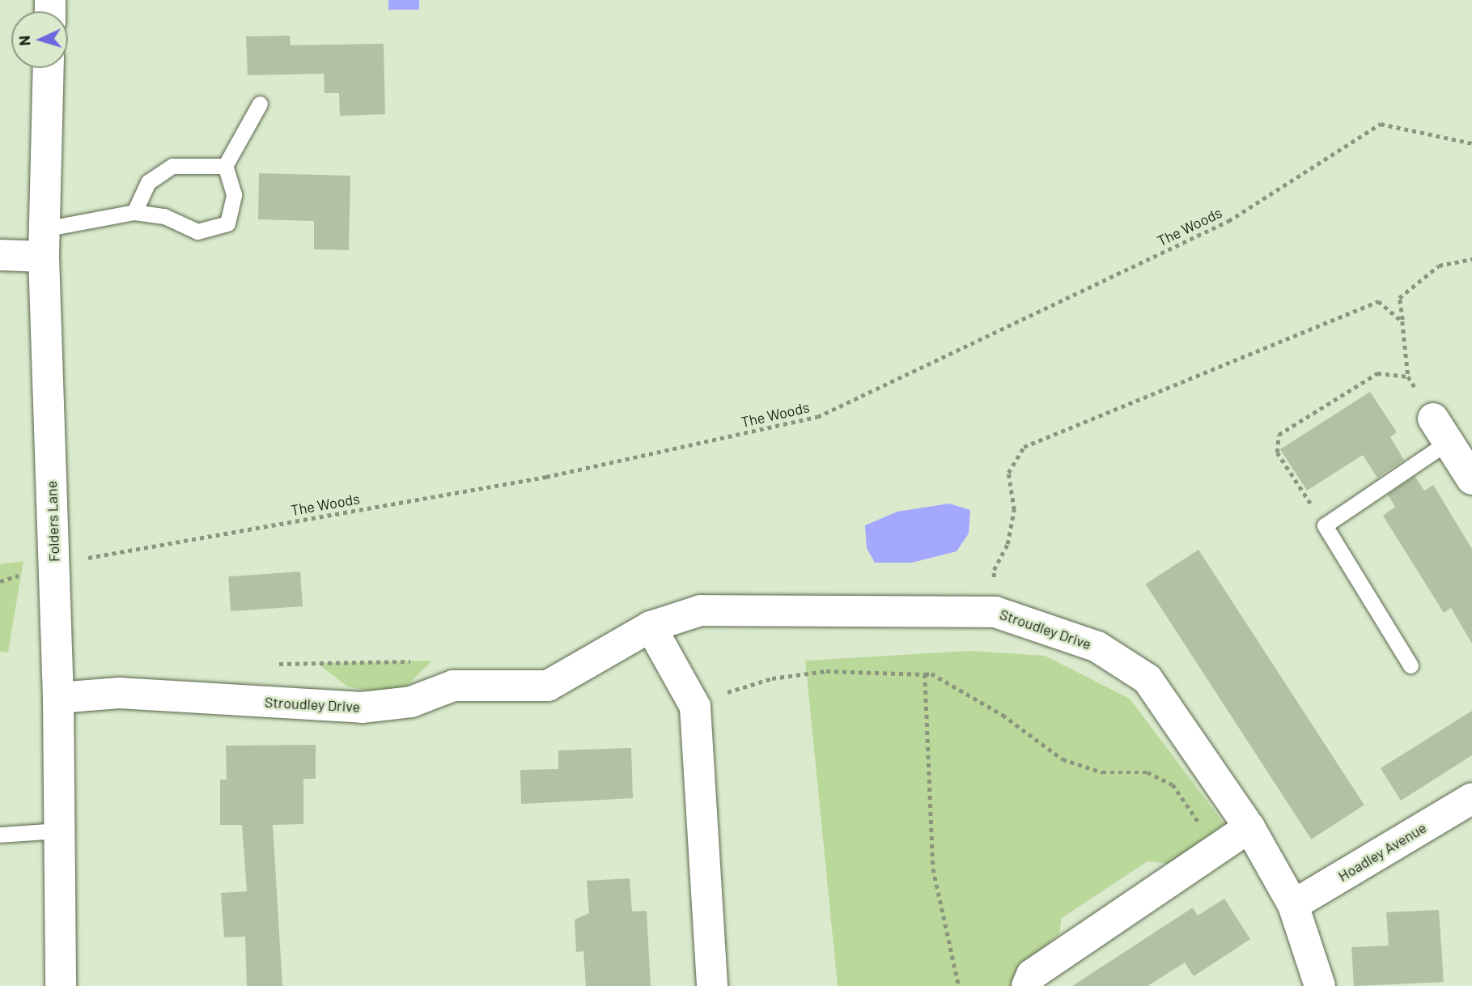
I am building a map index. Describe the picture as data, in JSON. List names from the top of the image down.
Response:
{
  "streets": {
    "street": ["Folders Lane", "Stroudley Drive", "Hoadley Avenue"],
    "path": ["The Woods"]
  },
  "crossings": [
    ["The Woods", "Folders Lane"],
    ["Folders Lane", "Stroudley Drive"],
    ["Stroudley Drive", "Hoadley Avenue"]
  ],
  "north": "left"
}
